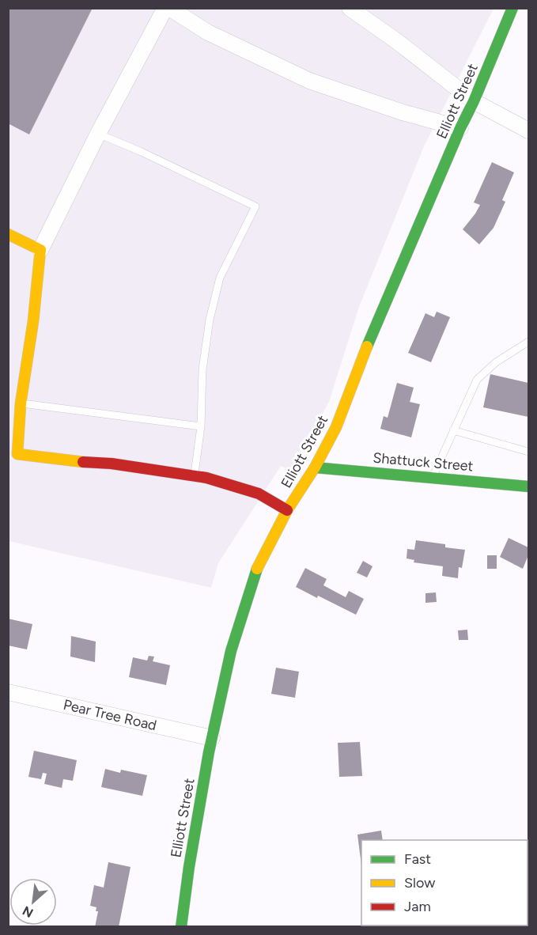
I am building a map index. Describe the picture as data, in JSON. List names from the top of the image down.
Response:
{
  "streets": {
    "street": ["Elliott Street", "Shattuck Street", "Pear Tree Road"]
  },
  "crossings": [
    ["Elliott Street", "Shattuck Street"],
    ["Elliott Street", "Pear Tree Road"]
  ],
  "legend": ["Fast", "Slow", "Jam"],
  "north": "bottom left"
}
